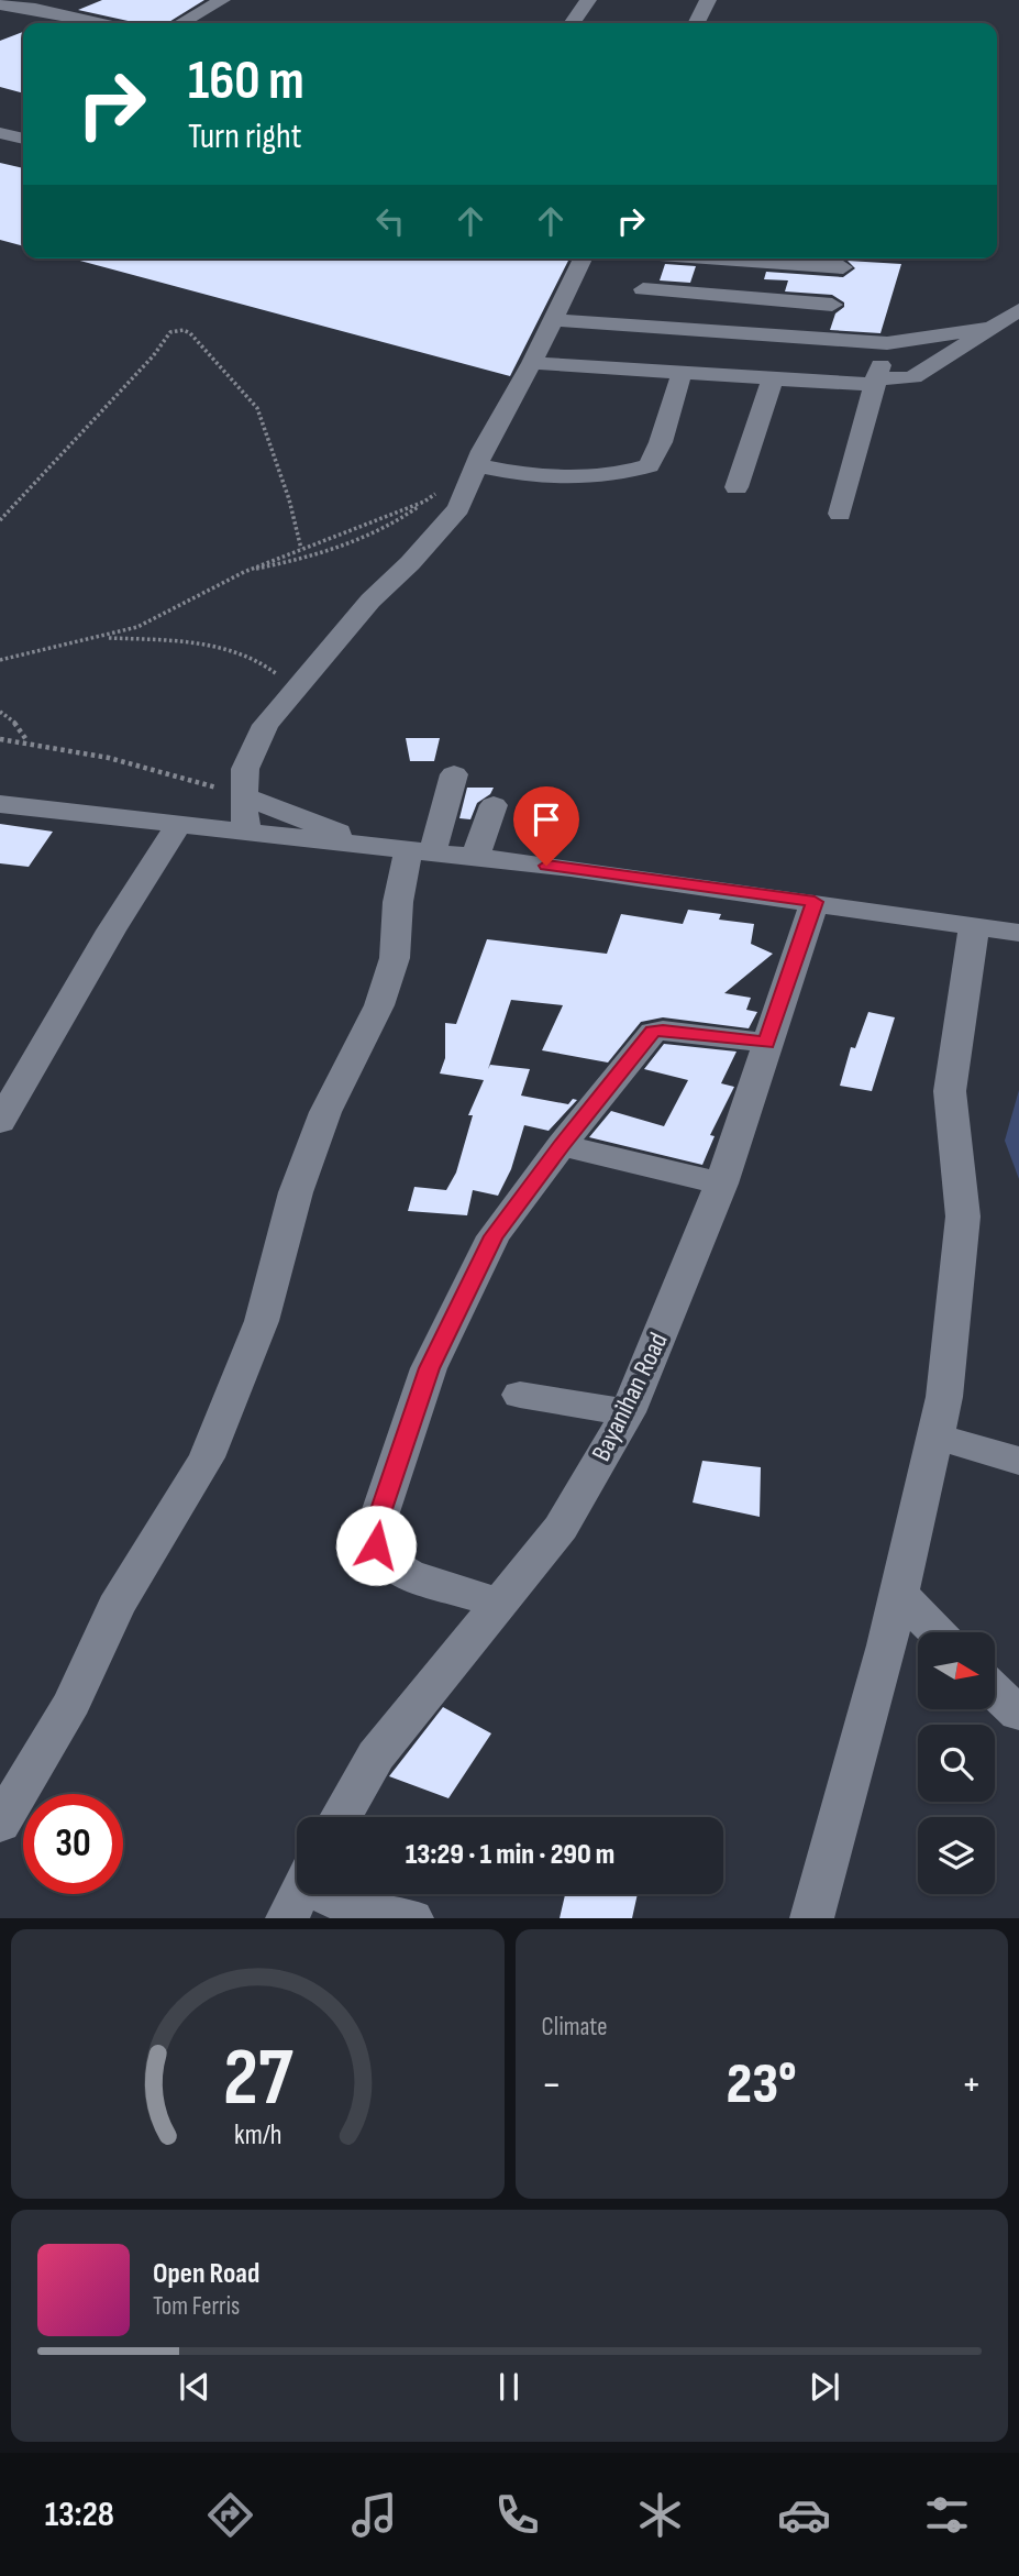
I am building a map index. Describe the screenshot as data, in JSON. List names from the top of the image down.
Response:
{
  "streets": {
    "street": ["Bayanihan Road"]
  },
  "north": "right",
  "page": {
    "turn": ["160 m", "Turn right"],
    "limit": "30",
    "trip": "13:29 · 1 min · 290 m",
    "tile": "Climate",
    "heat": ["−", "23°", "+"],
    "song": ["Open Road", "Tom Ferris"],
    "tabs": "13:28",
    "gauge": ["27", "km/h"]
  }
}
